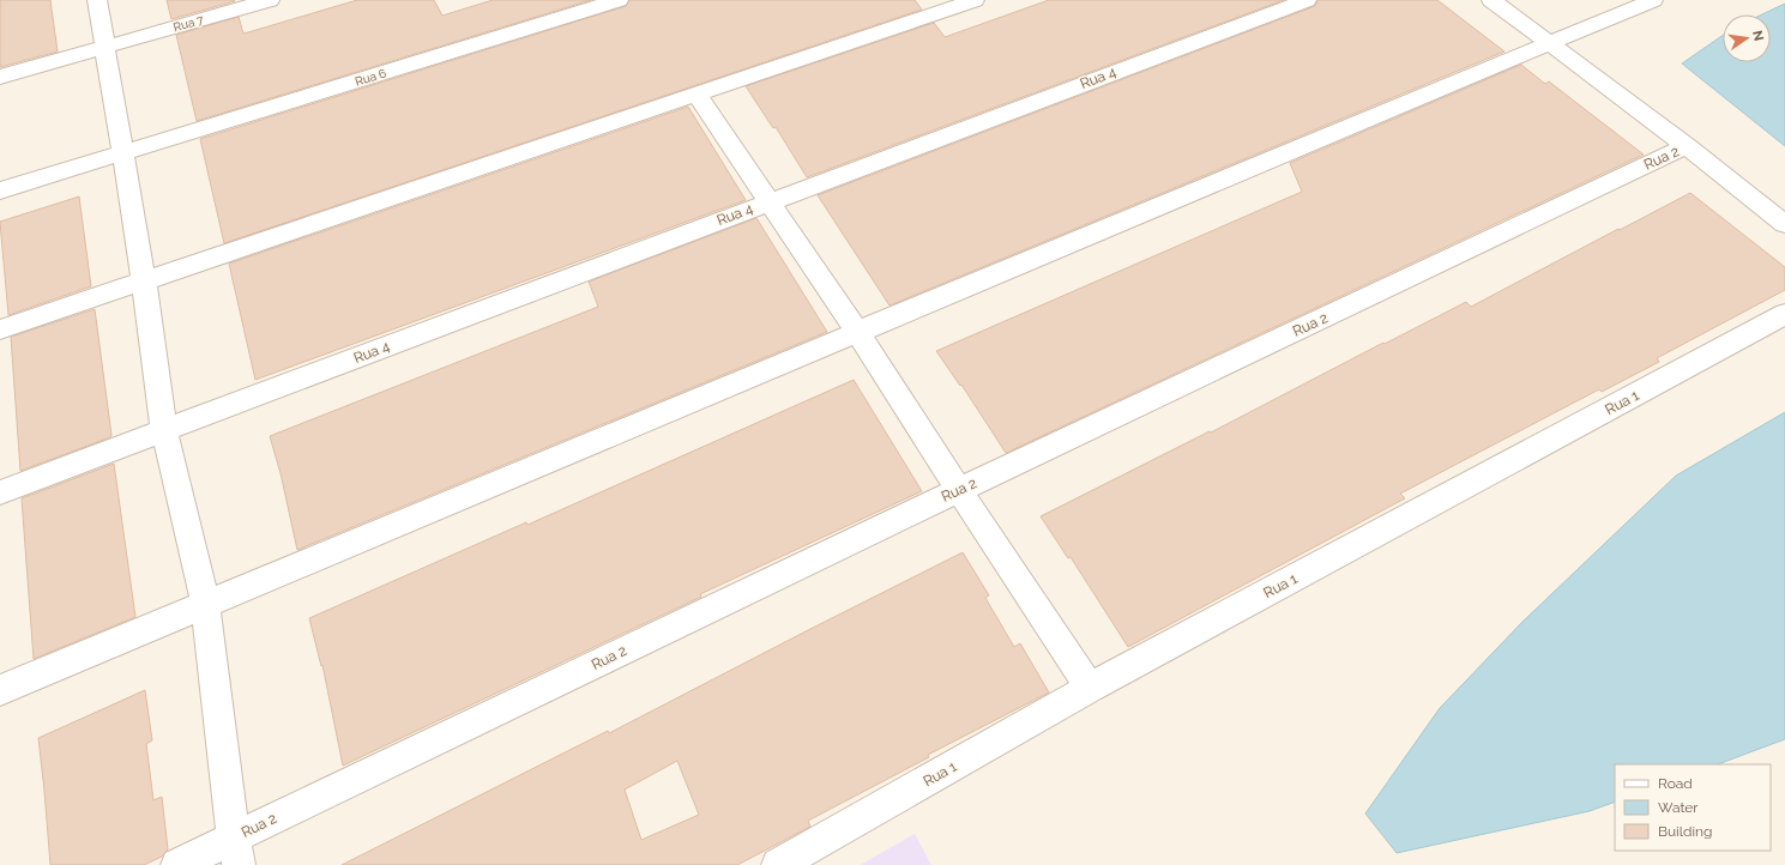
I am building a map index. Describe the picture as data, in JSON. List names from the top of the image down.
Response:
{
  "streets": {
    "street": [
      "Rua 7",
      "Rua 6",
      "Rua 4",
      "Rua 2",
      "Rua 1"
    ]
  },
  "legend": ["Road", "Water", "Building"],
  "north": "right"
}
